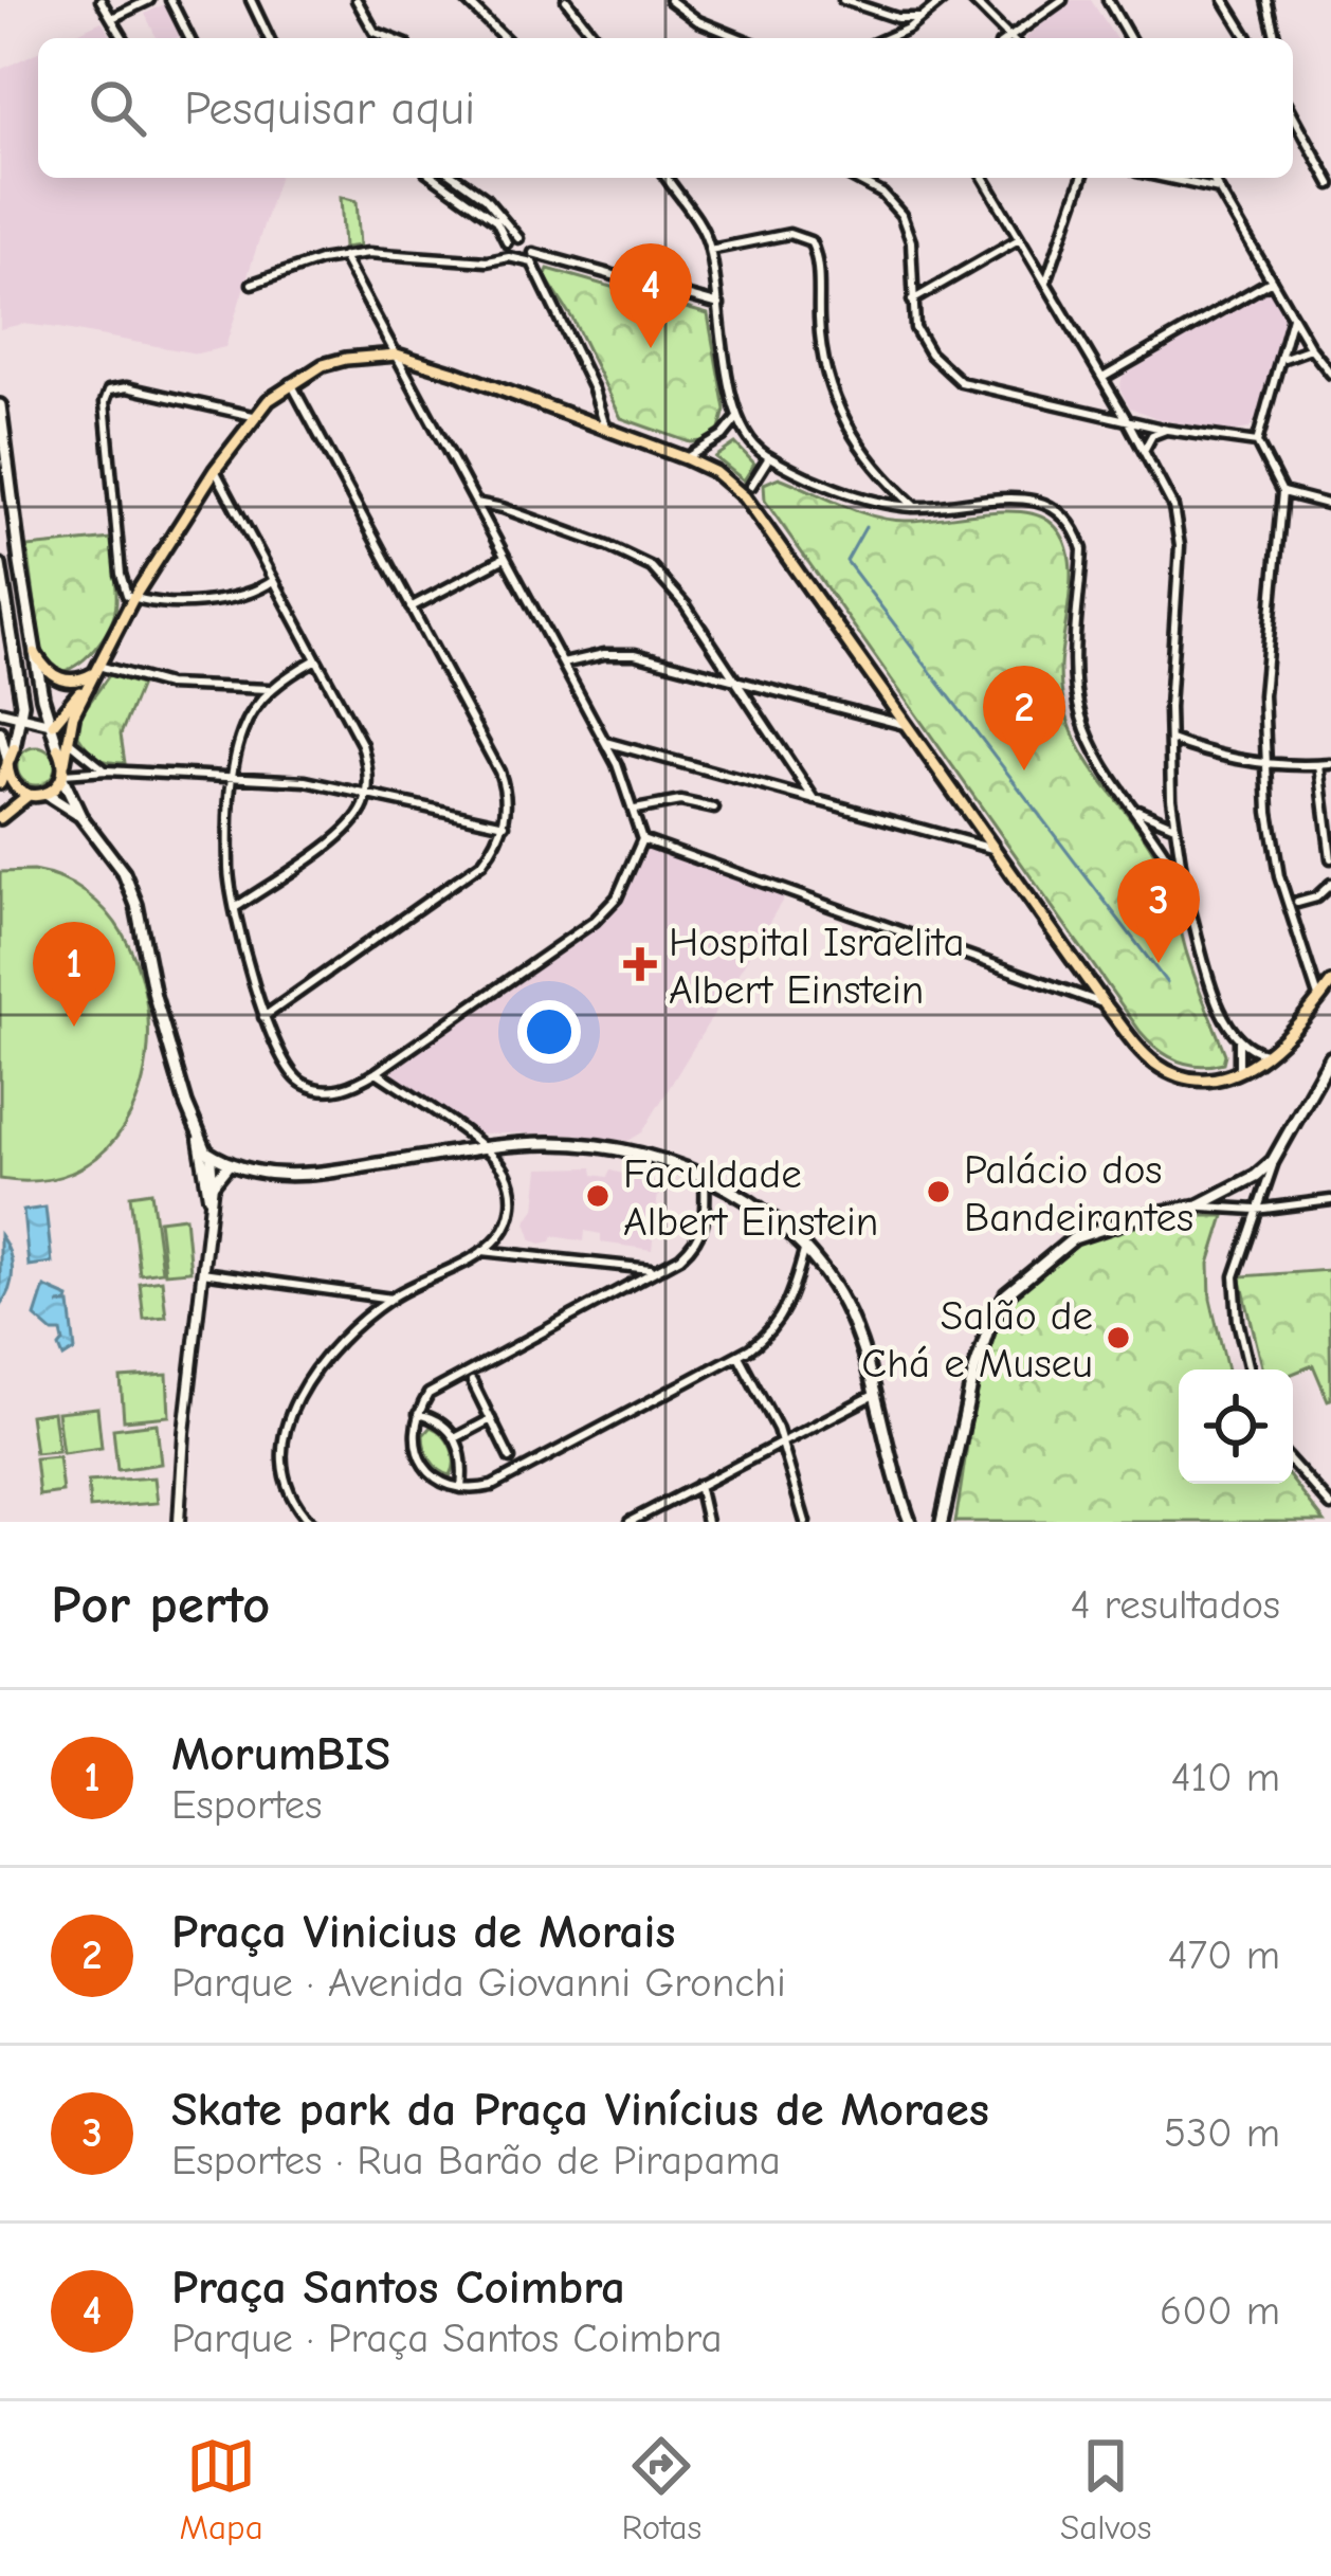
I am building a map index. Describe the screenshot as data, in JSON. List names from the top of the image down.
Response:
{
  "places": {
    "health": ["Hospital Israelita Albert Einstein"],
    "other": ["Palácio dos Bandeirantes", "Faculdade Albert Einstein", "Salão de Chá e Museu"]
  },
  "page": {
    "search": "Pesquisar aqui",
    "pins": [
      "4",
      "2",
      "3",
      "1"
    ],
    "heading": ["Por perto", "4 resultados"],
    "list": [
      {
        "mark": "1",
        "name": "MorumBIS",
        "note": "Esportes",
        "value": "410 m"
      },
      {
        "mark": "2",
        "name": "Praça Vinicius de Morais",
        "note": "Parque · Avenida Giovanni Gronchi",
        "value": "470 m"
      },
      {
        "mark": "3",
        "name": "Skate park da Praça Vinícius de Moraes",
        "note": "Esportes · Rua Barão de Pirapama",
        "value": "530 m"
      },
      {
        "mark": "4",
        "name": "Praça Santos Coimbra",
        "note": "Parque · Praça Santos Coimbra",
        "value": "600 m"
      }
    ],
    "nav": ["Mapa", "Rotas", "Salvos"]
  }
}
